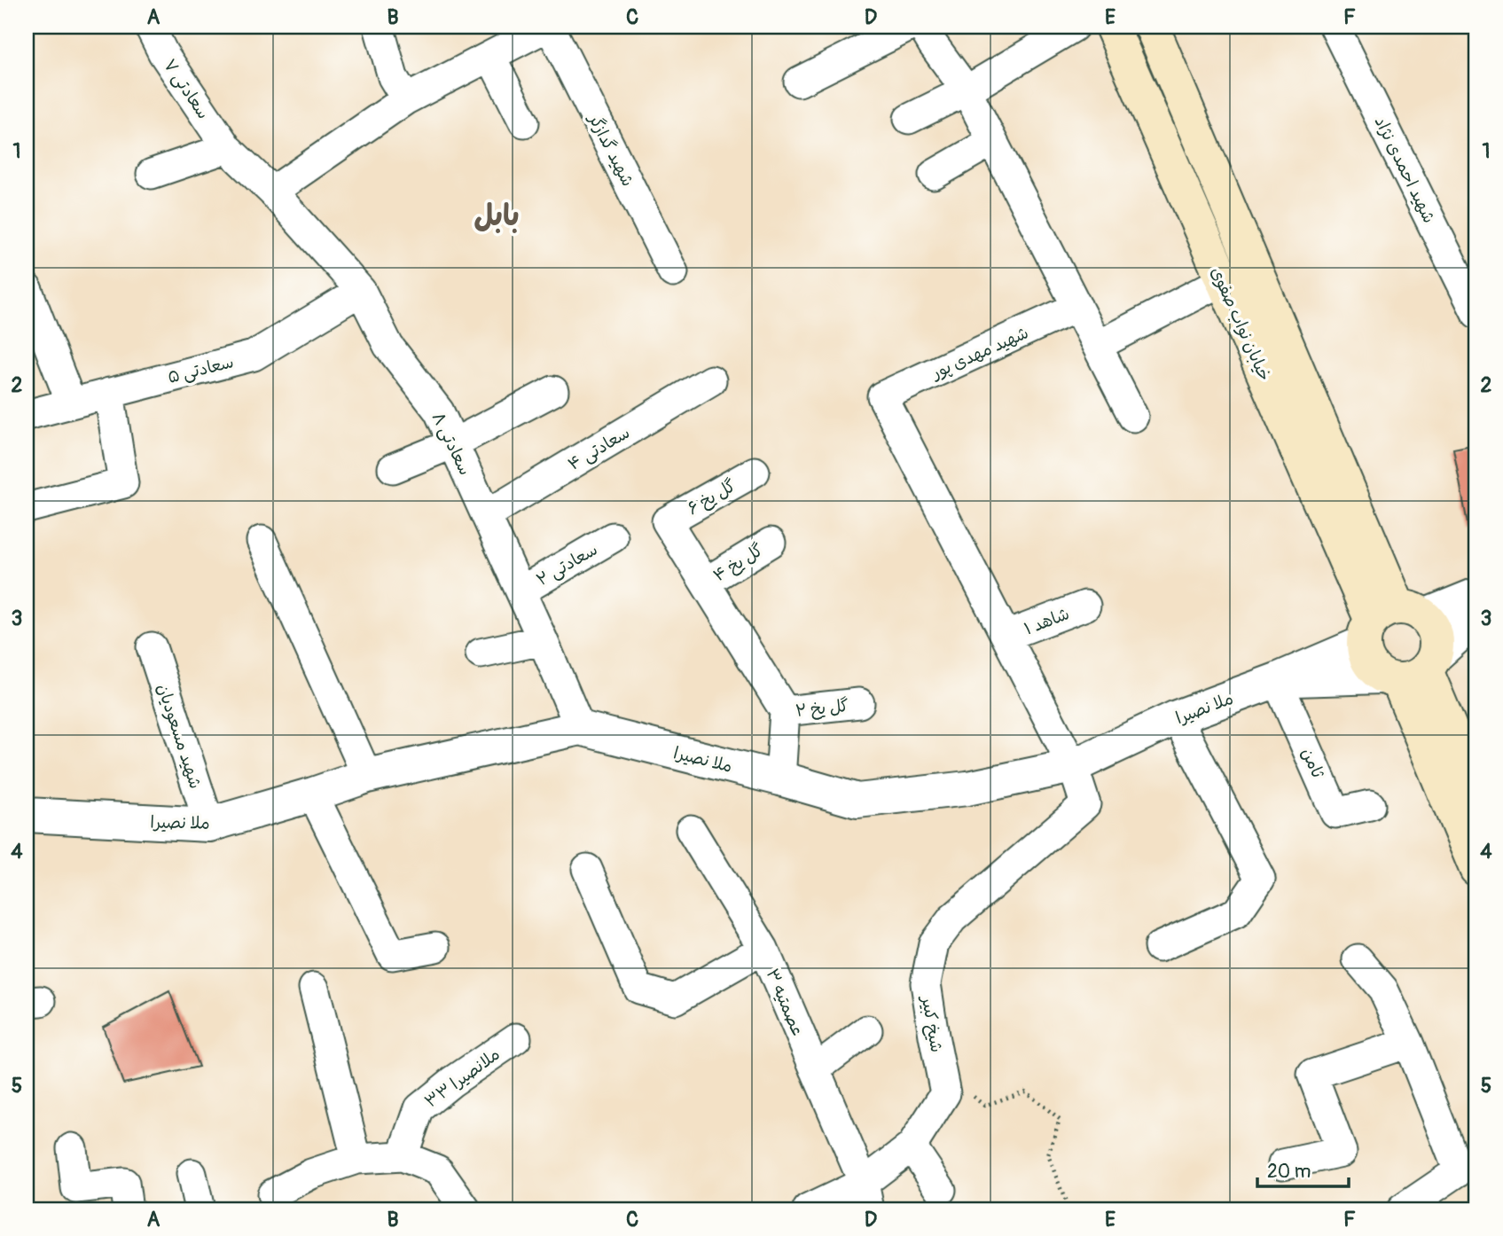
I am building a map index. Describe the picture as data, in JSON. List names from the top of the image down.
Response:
{
  "streets": {
    "main road": ["خیابان نواب صفوی"],
    "street": [
      "سعادتی ۷",
      "شهید گدازگر",
      "شهید احمدی نژاد",
      "شهید مهدی پور",
      "سعادتی ۵",
      "سعادتی ۸",
      "سعادتی ۴",
      "گل یخ ۶",
      "گل یخ ۴",
      "سعادتی ۲",
      "شاهد ۱",
      "گل یخ ۲",
      "ملا نصیرا",
      "شهید مسعودیان",
      "ثامن",
      "عصمتیه ۳",
      "شیخ کبیر",
      "ملانصیرا ۳۳"
    ]
  },
  "crossings": [
    ["سعادتی ۷", "سعادتی ۸"],
    ["خیابان نواب صفوی", "ملا نصیرا"],
    ["شهید مهدی پور", "شاهد ۱"],
    ["سعادتی ۵", "سعادتی ۸"],
    ["سعادتی ۸", "سعادتی ۴"],
    ["سعادتی ۸", "سعادتی ۲"],
    ["سعادتی ۸", "ملا نصیرا"],
    ["گل یخ ۶", "گل یخ ۴"],
    ["ملا نصیرا", "شهید مسعودیان"],
    ["ملا نصیرا", "ثامن"],
    ["ملا نصیرا", "شیخ کبیر"],
    ["عصمتیه ۳", "شیخ کبیر"]
  ],
  "districts": ["بابل"],
  "scale_bar": "20 m",
  "grid": {
    "columns": [
      "A",
      "B",
      "C",
      "D",
      "E",
      "F"
    ],
    "rows": [
      "1",
      "2",
      "3",
      "4",
      "5"
    ]
  }
}
